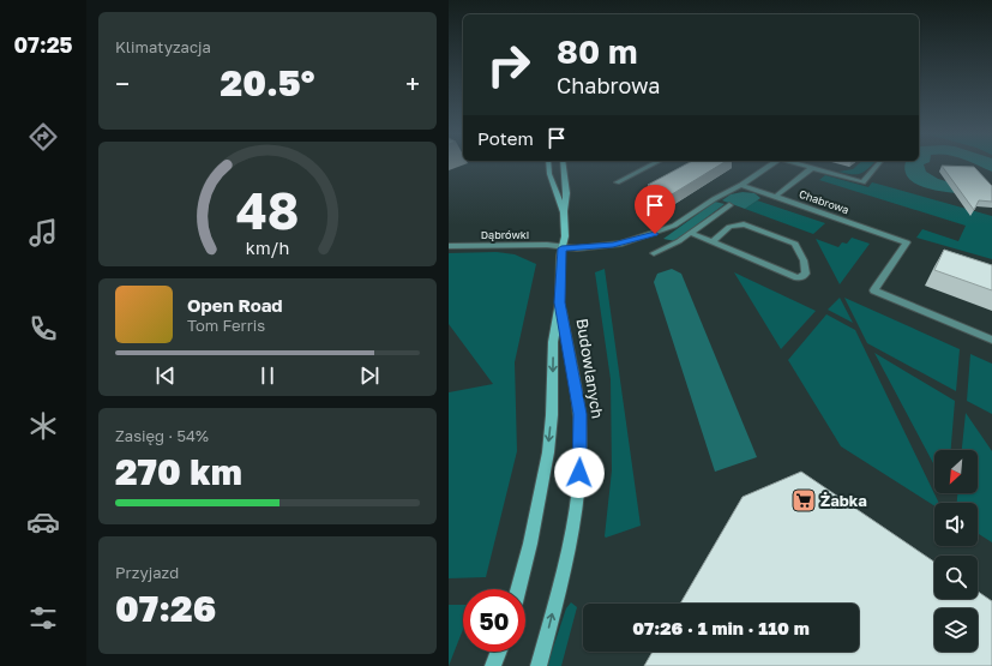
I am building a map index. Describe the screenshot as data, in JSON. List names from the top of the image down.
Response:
{
  "streets": {
    "main road": ["Budowlanych"],
    "street": ["Chabrowa", "Dąbrówki"]
  },
  "crossings": [
    ["Dąbrówki", "Budowlanych"]
  ],
  "places": {
    "supermarket": ["Żabka"]
  },
  "north": "bottom left",
  "page": {
    "tabs": "07:25",
    "tile": [
      "Klimatyzacja",
      ["Zasięg · 54%", "270 km"],
      ["Przyjazd", "07:26"]
    ],
    "turn": ["80 m", "Chabrowa"],
    "heat": ["−", "20.5°", "+"],
    "then": "Potem",
    "song": ["Open Road", "Tom Ferris"],
    "limit": "50",
    "trip": "07:26 · 1 min · 110 m",
    "gauge": ["48", "km/h"]
  }
}
